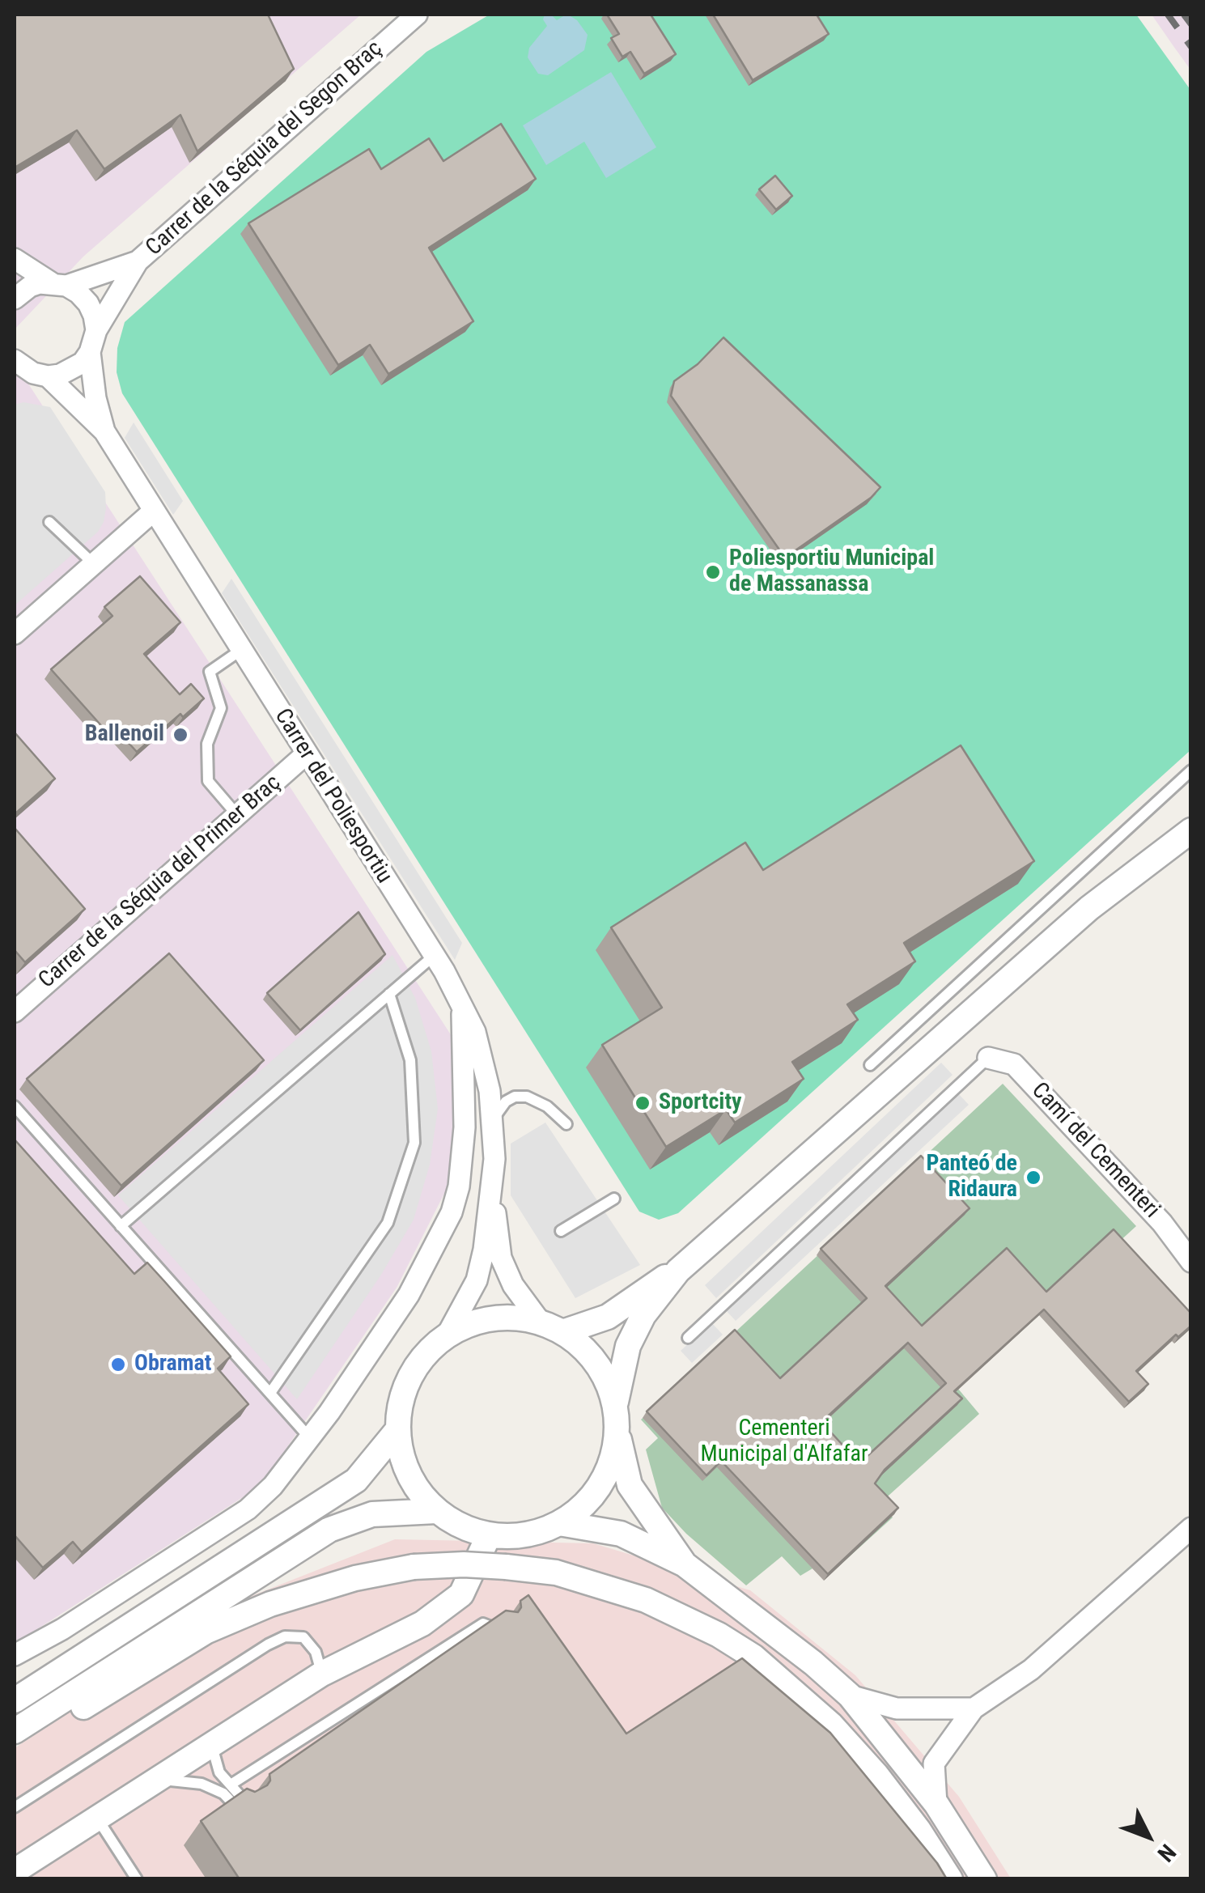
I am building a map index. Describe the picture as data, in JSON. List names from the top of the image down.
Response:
{
  "streets": {
    "street": [
      "Carrer de la Séquia del Segon Braç",
      "Carrer del Poliesportiu",
      "Carrer de la Séquia del Primer Braç",
      "Camí del Cementeri"
    ]
  },
  "crossings": [
    ["Carrer de la Séquia del Segon Braç", "Carrer del Poliesportiu"],
    ["Carrer del Poliesportiu", "Carrer de la Séquia del Primer Braç"]
  ],
  "parks": ["Cementeri Municipal d'Alfafar"],
  "places": [
    "Poliesportiu Municipal de Massanassa",
    "Ballenoil",
    "Sportcity",
    "Panteó de Ridaura",
    "Obramat"
  ],
  "north": "bottom right"
}
